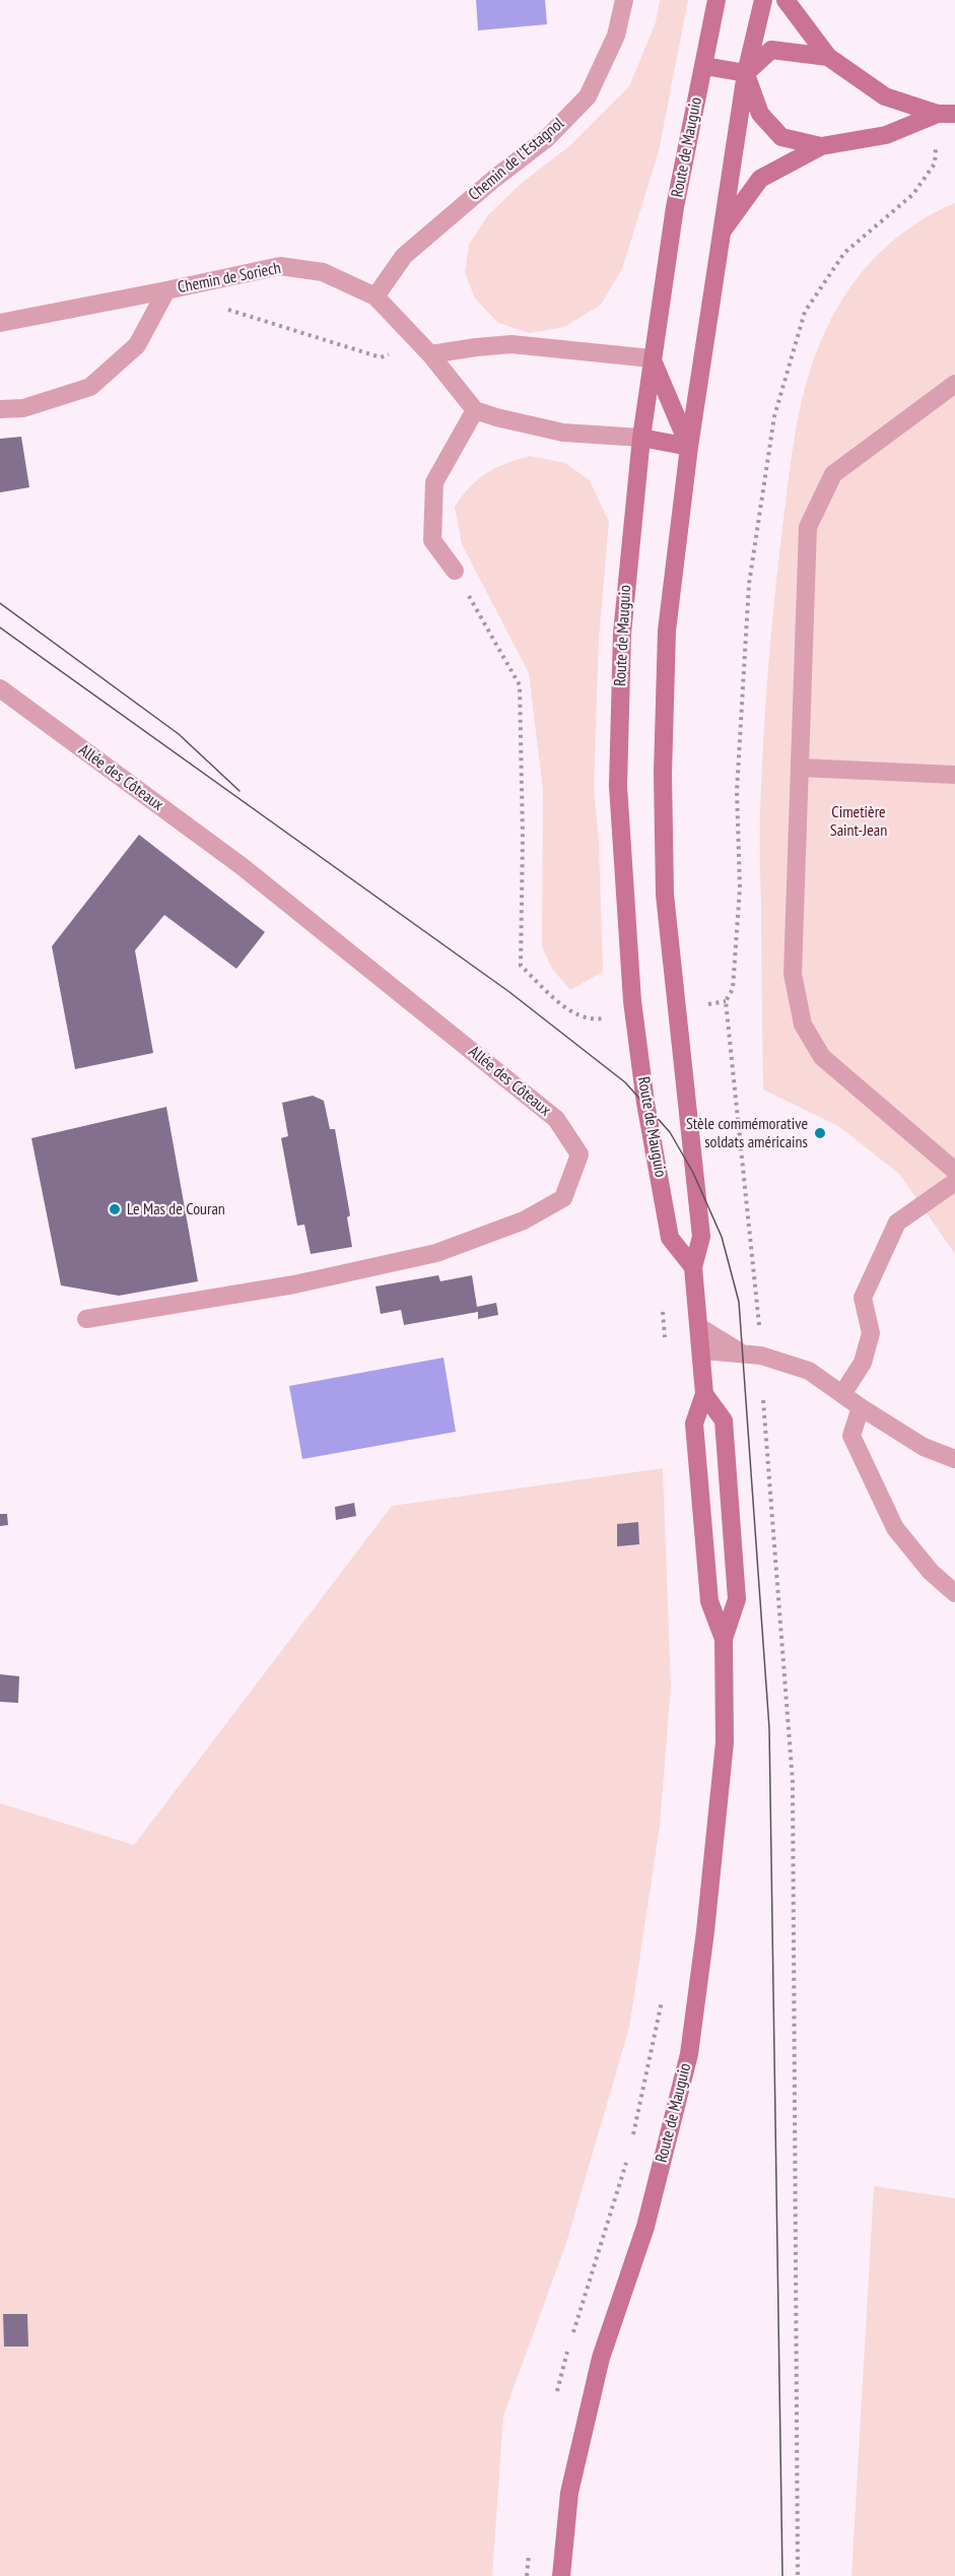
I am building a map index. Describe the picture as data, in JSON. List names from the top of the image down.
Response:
{
  "streets": {
    "main road": ["Route de Mauguio"],
    "street": ["Chemin de l'Estagnol", "Chemin de Soriech", "Allée des Côteaux"]
  },
  "crossings": [
    ["Chemin de l'Estagnol", "Chemin de Soriech"]
  ],
  "parks": ["Cimetière Saint-Jean"],
  "places": ["Stèle commémorative soldats américains", "Le Mas de Couran"]
}
